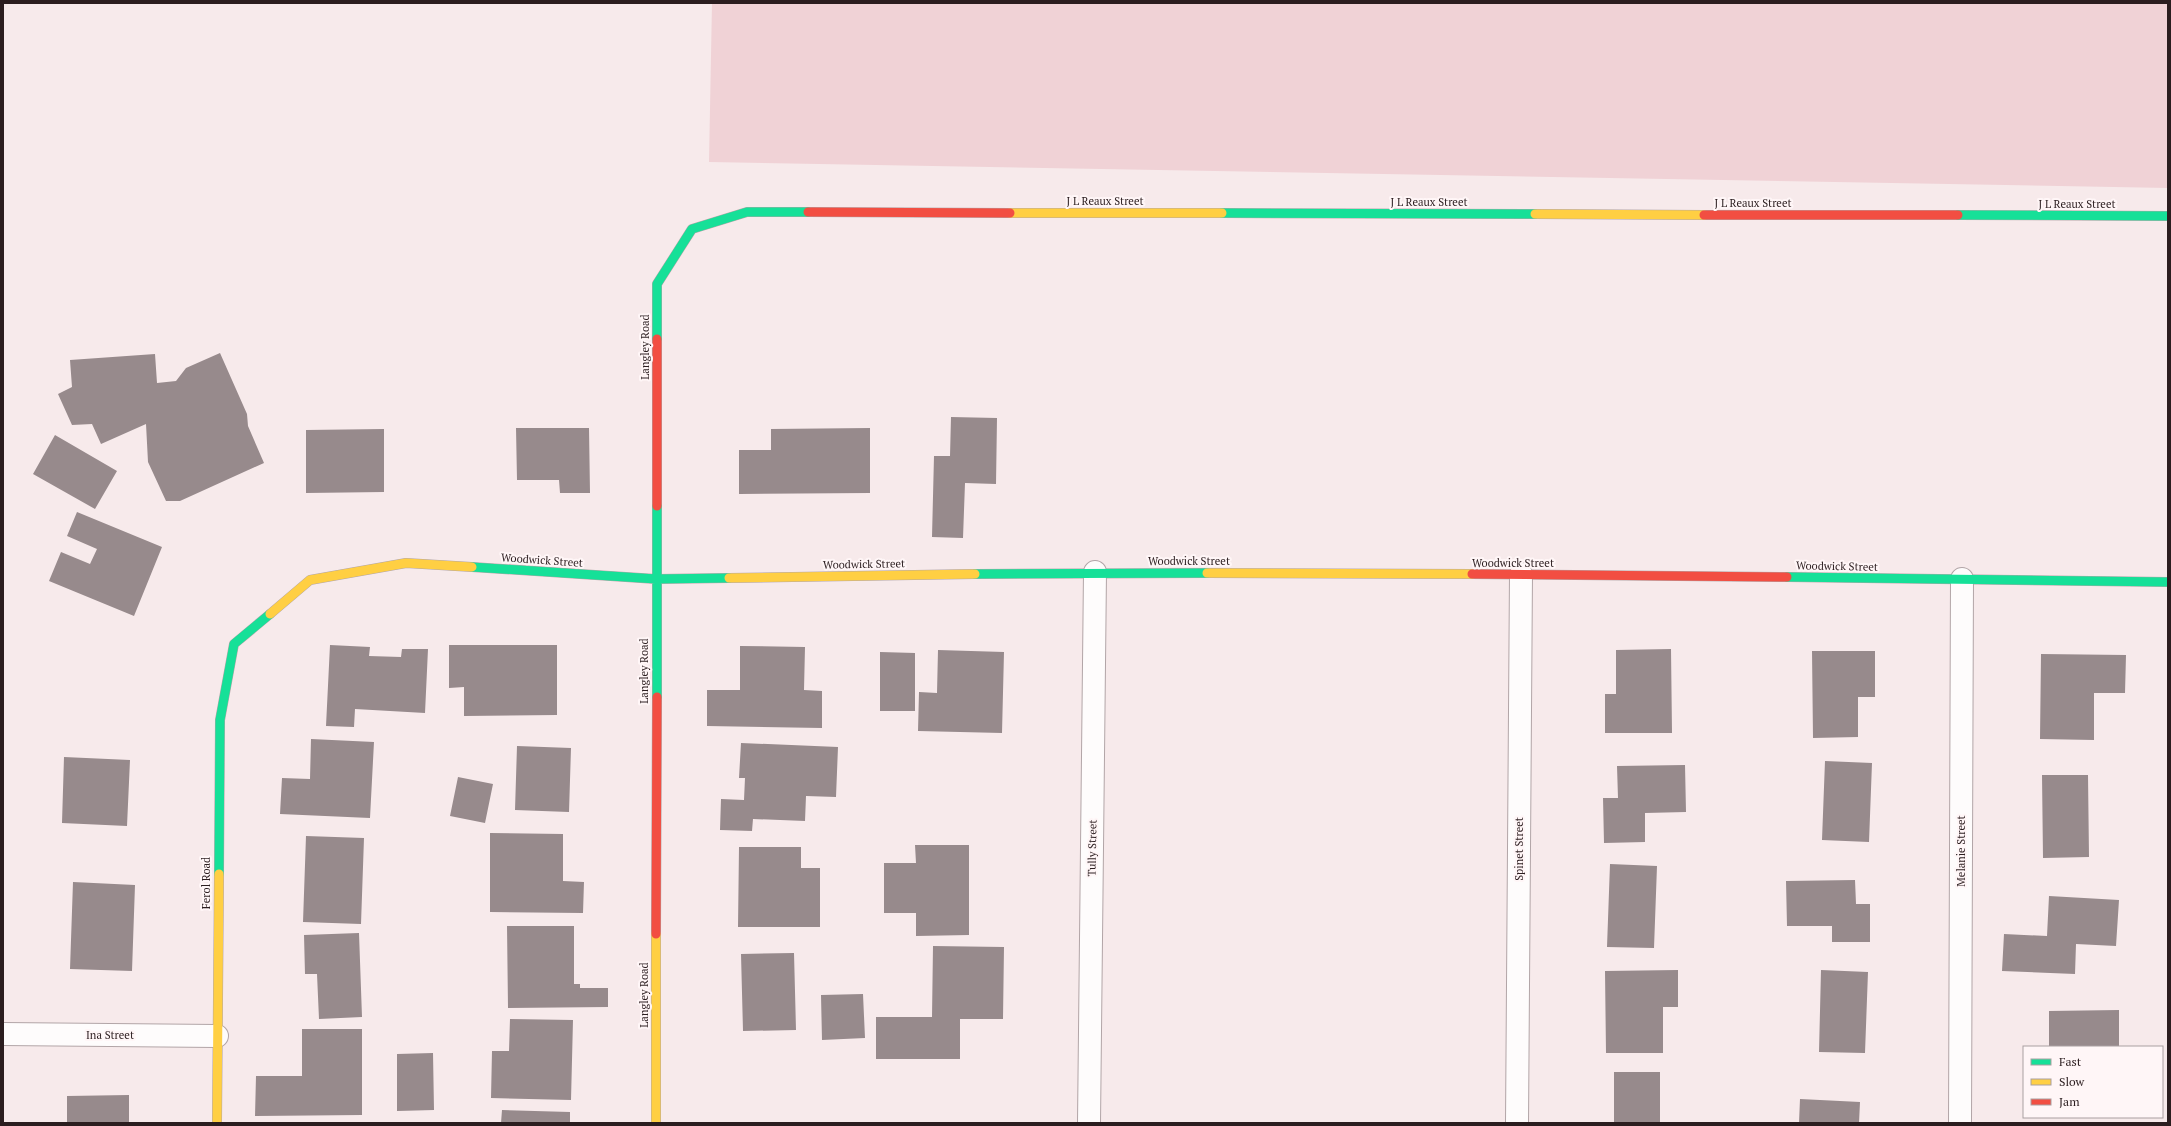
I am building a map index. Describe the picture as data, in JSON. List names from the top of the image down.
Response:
{
  "streets": {
    "street": [
      "J L Reaux Street",
      "Langley Road",
      "Woodwick Street",
      "Tully Street",
      "Spinet Street",
      "Melanie Street",
      "Ferol Road",
      "Ina Street"
    ]
  },
  "crossings": [
    ["J L Reaux Street", "Langley Road"],
    ["Langley Road", "Woodwick Street"],
    ["Woodwick Street", "Tully Street"],
    ["Woodwick Street", "Spinet Street"],
    ["Woodwick Street", "Melanie Street"],
    ["Woodwick Street", "Ferol Road"],
    ["Ferol Road", "Ina Street"]
  ],
  "legend": ["Fast", "Slow", "Jam"]
}
